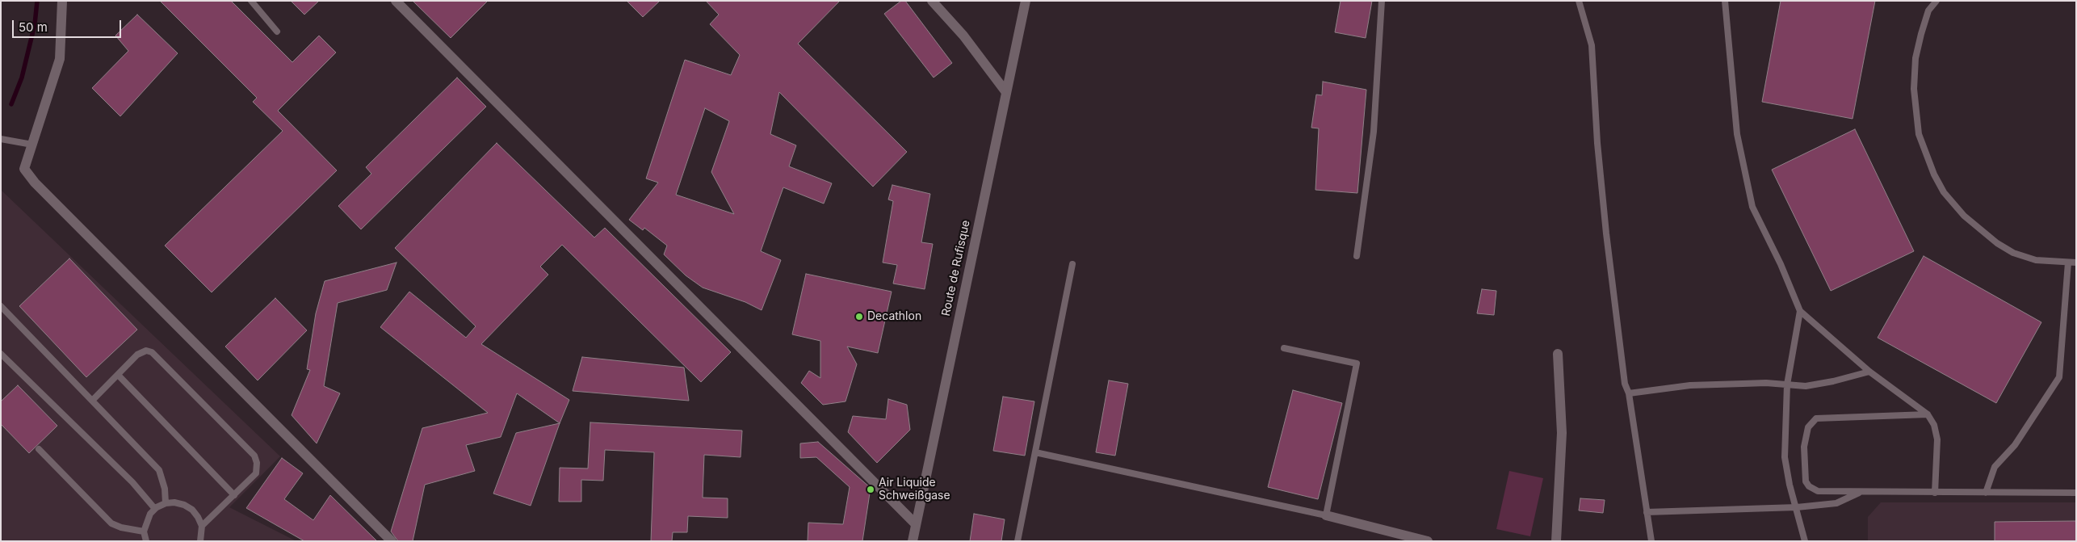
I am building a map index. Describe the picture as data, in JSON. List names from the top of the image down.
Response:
{
  "streets": {
    "street": ["Route de Rufisque"]
  },
  "places": ["Decathlon", "Air Liquide Schweißgase"],
  "scale_bar": "50 m"
}
